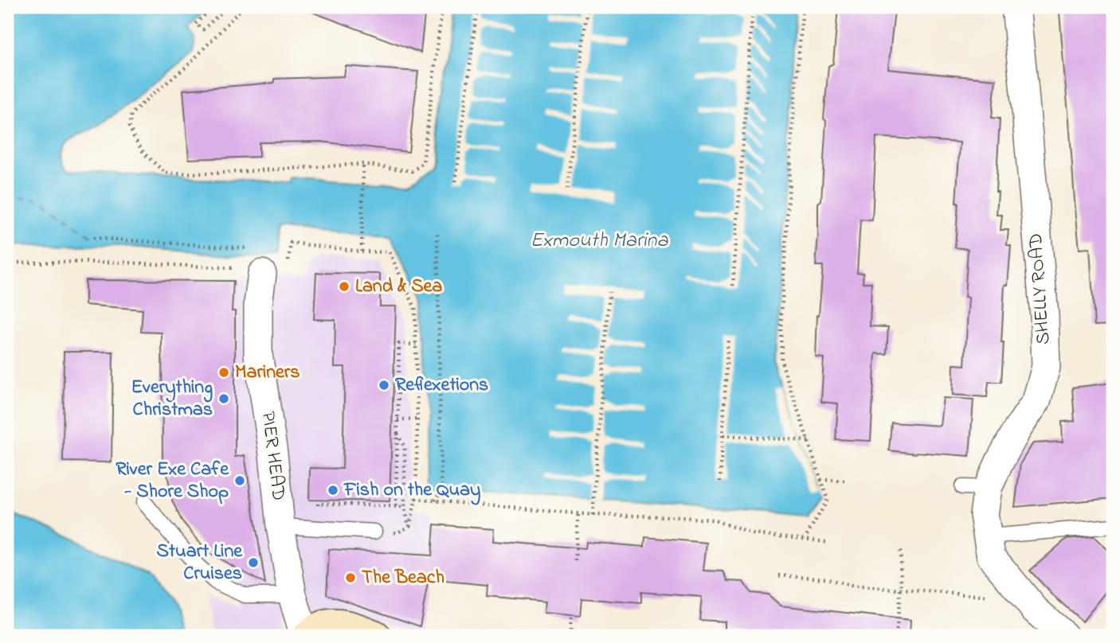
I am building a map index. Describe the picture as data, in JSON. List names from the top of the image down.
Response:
{
  "streets": {
    "street": ["SHELLY ROAD", "PIER HEAD"]
  },
  "water": ["Exmouth Marina"],
  "places": [
    "Land & Sea",
    "Mariners",
    "Reflexetions",
    "Everything Christmas",
    "River Exe Cafe - Shore Shop",
    "Fish on the Quay",
    "Stuart Line Cruises",
    "The Beach"
  ]
}
